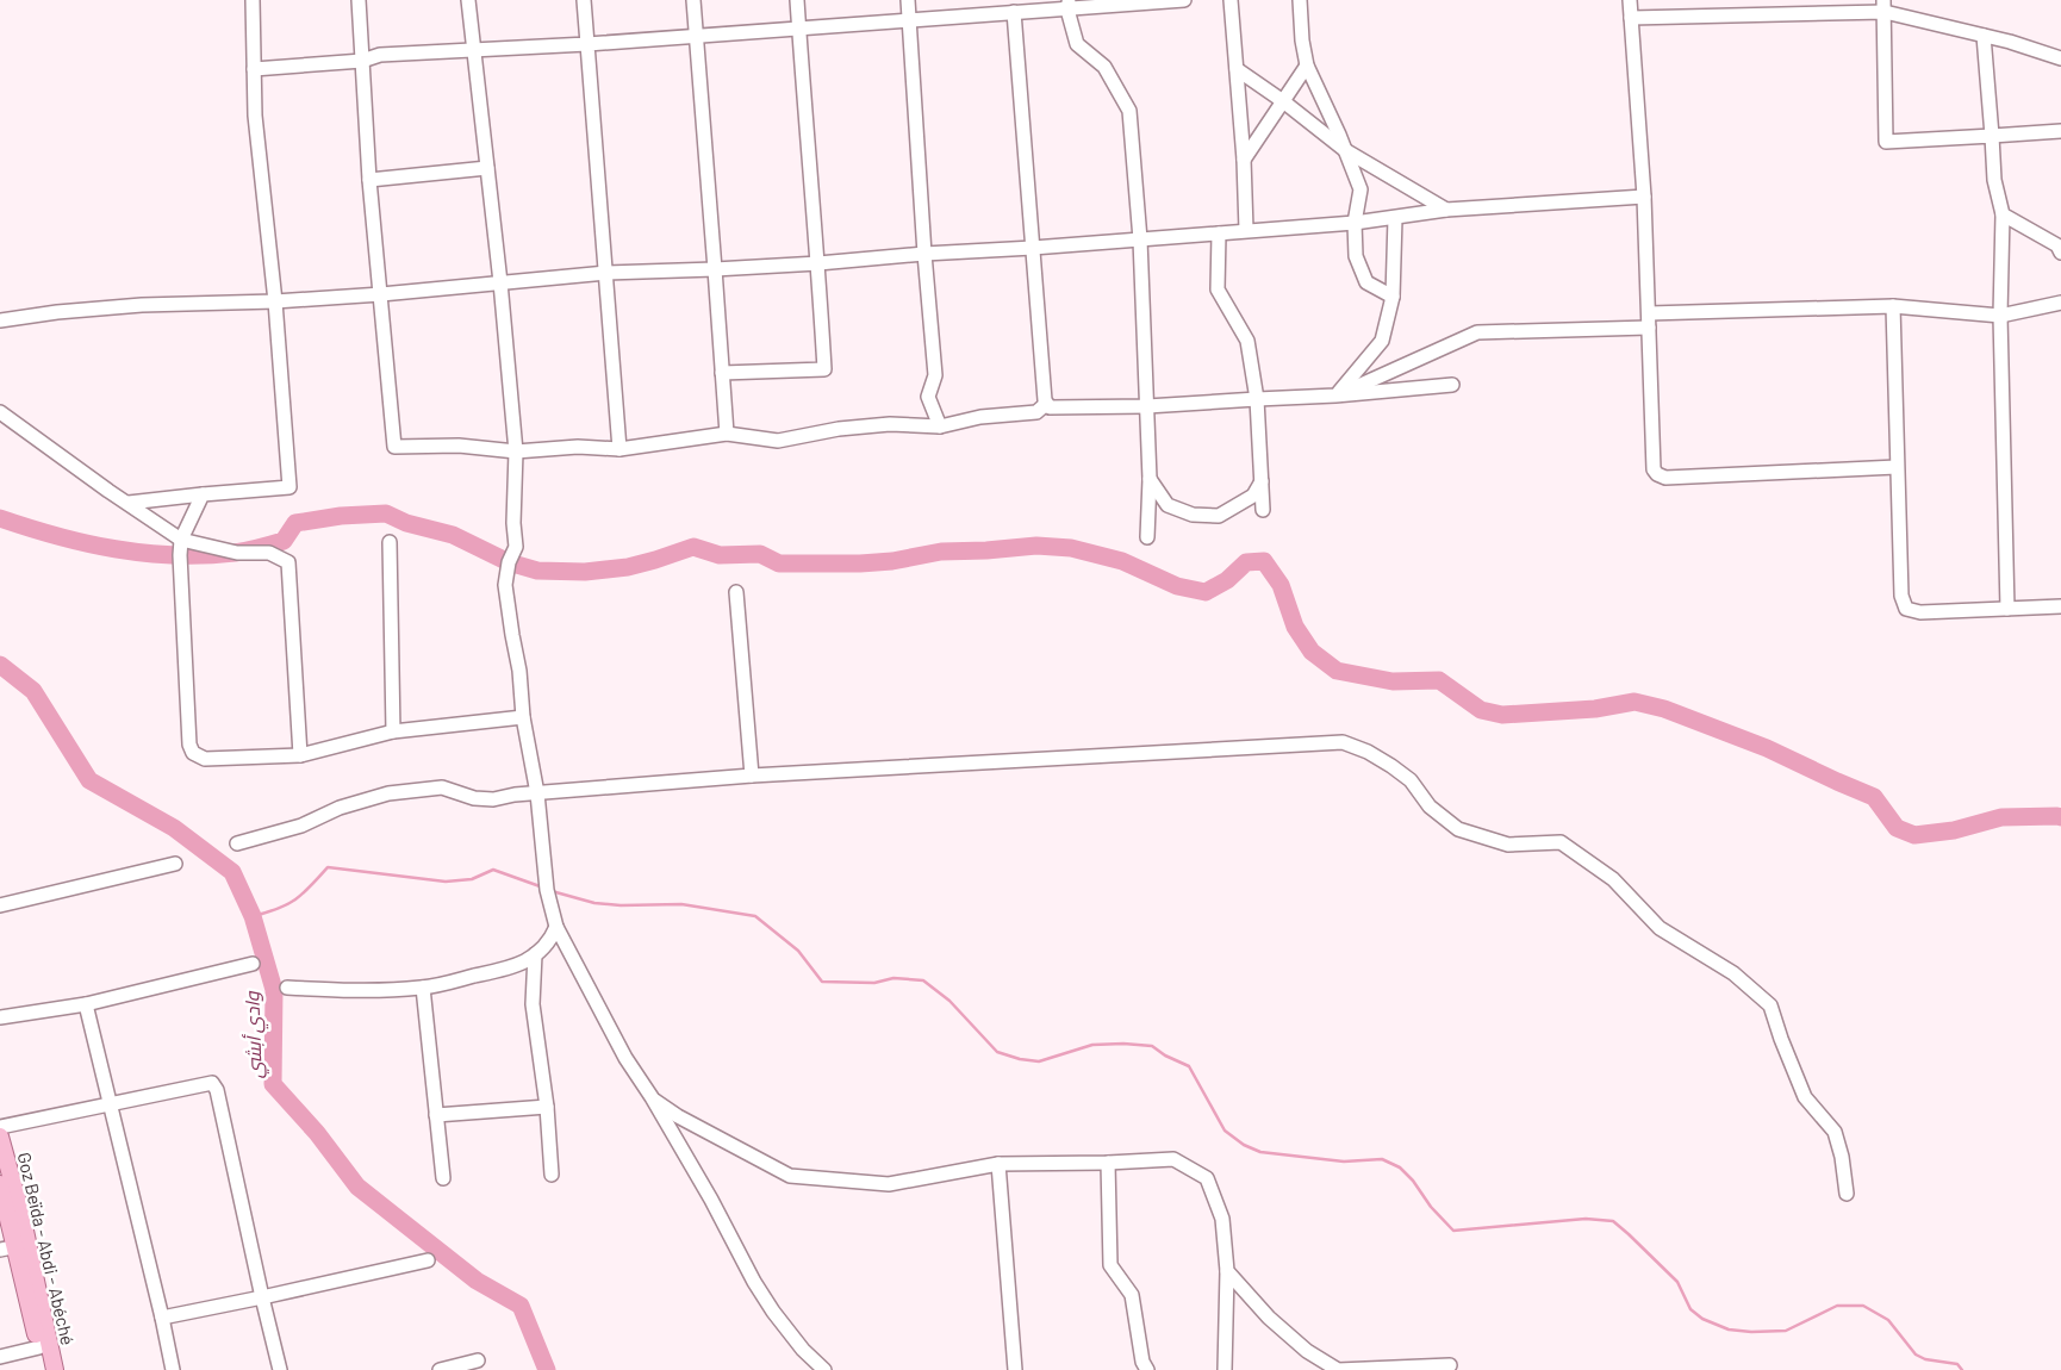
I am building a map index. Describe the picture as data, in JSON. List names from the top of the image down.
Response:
{
  "streets": {
    "main road": ["Goz Beïda - Abdi - Abéché"]
  },
  "water": ["وادي أبشي"]
}
